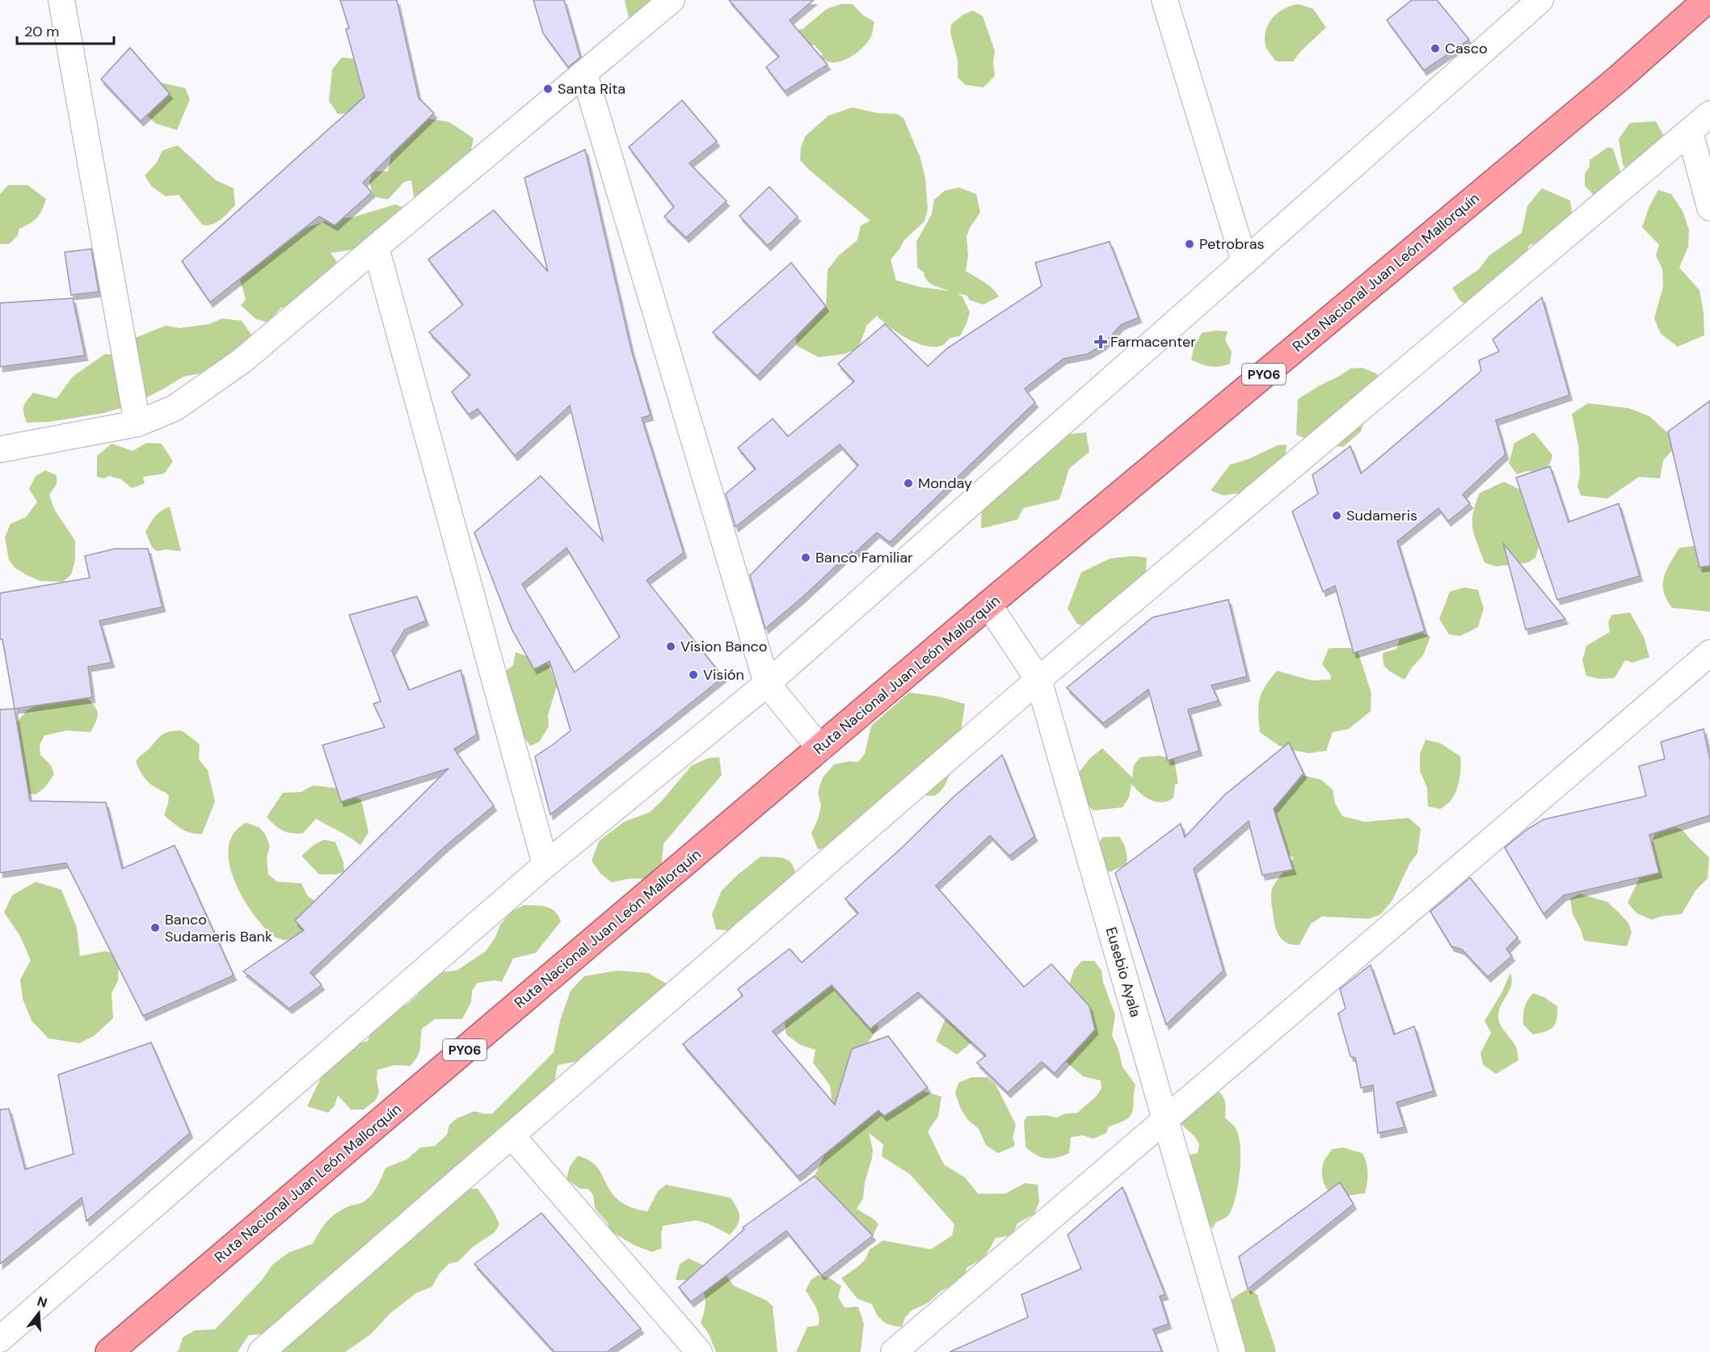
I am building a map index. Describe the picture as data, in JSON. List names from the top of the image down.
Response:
{
  "streets": {
    "highway": ["Ruta Nacional Juan León Mallorquín", "PY06"],
    "street": ["Eusebio Ayala"]
  },
  "crossings": [
    ["Ruta Nacional Juan León Mallorquín", "Eusebio Ayala"]
  ],
  "places": {
    "other": [
      "Casco",
      "Santa Rita",
      "Petrobras",
      "Monday",
      "Sudameris",
      "Banco Familiar",
      "Vision Banco",
      "Visión",
      "Banco Sudameris Bank"
    ],
    "health": ["Farmacenter"]
  },
  "scale_bar": "20 m",
  "north": "top"
}
